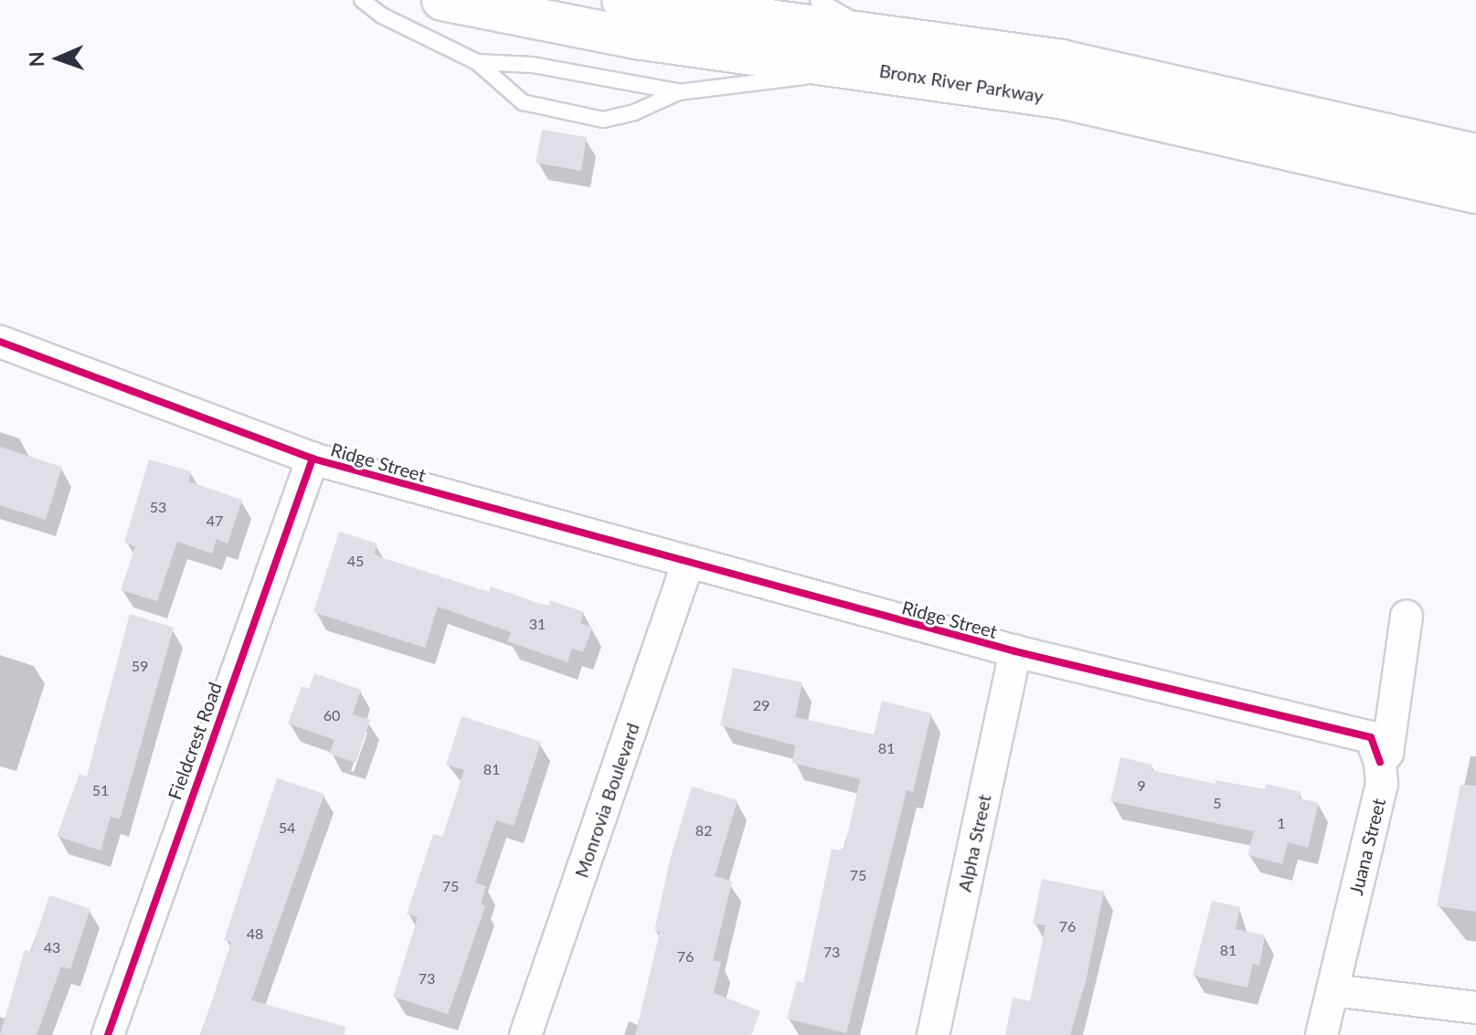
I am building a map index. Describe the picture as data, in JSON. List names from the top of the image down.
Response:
{
  "streets": {
    "highway": ["Bronx River Parkway"],
    "street": [
      "Ridge Street",
      "Fieldcrest Road",
      "Monrovia Boulevard",
      "Alpha Street",
      "Juana Street"
    ]
  },
  "crossings": [
    ["Ridge Street", "Fieldcrest Road"],
    ["Ridge Street", "Monrovia Boulevard"],
    ["Ridge Street", "Alpha Street"],
    ["Ridge Street", "Juana Street"]
  ],
  "house_numbers": [
    "53",
    "47",
    "45",
    "31",
    "59",
    "29",
    "60",
    "81",
    "81",
    "9",
    "51",
    "5",
    "1",
    "54",
    "82",
    "75",
    "75",
    "76",
    "48",
    "43",
    "81",
    "73",
    "76",
    "73"
  ],
  "north": "left"
}
